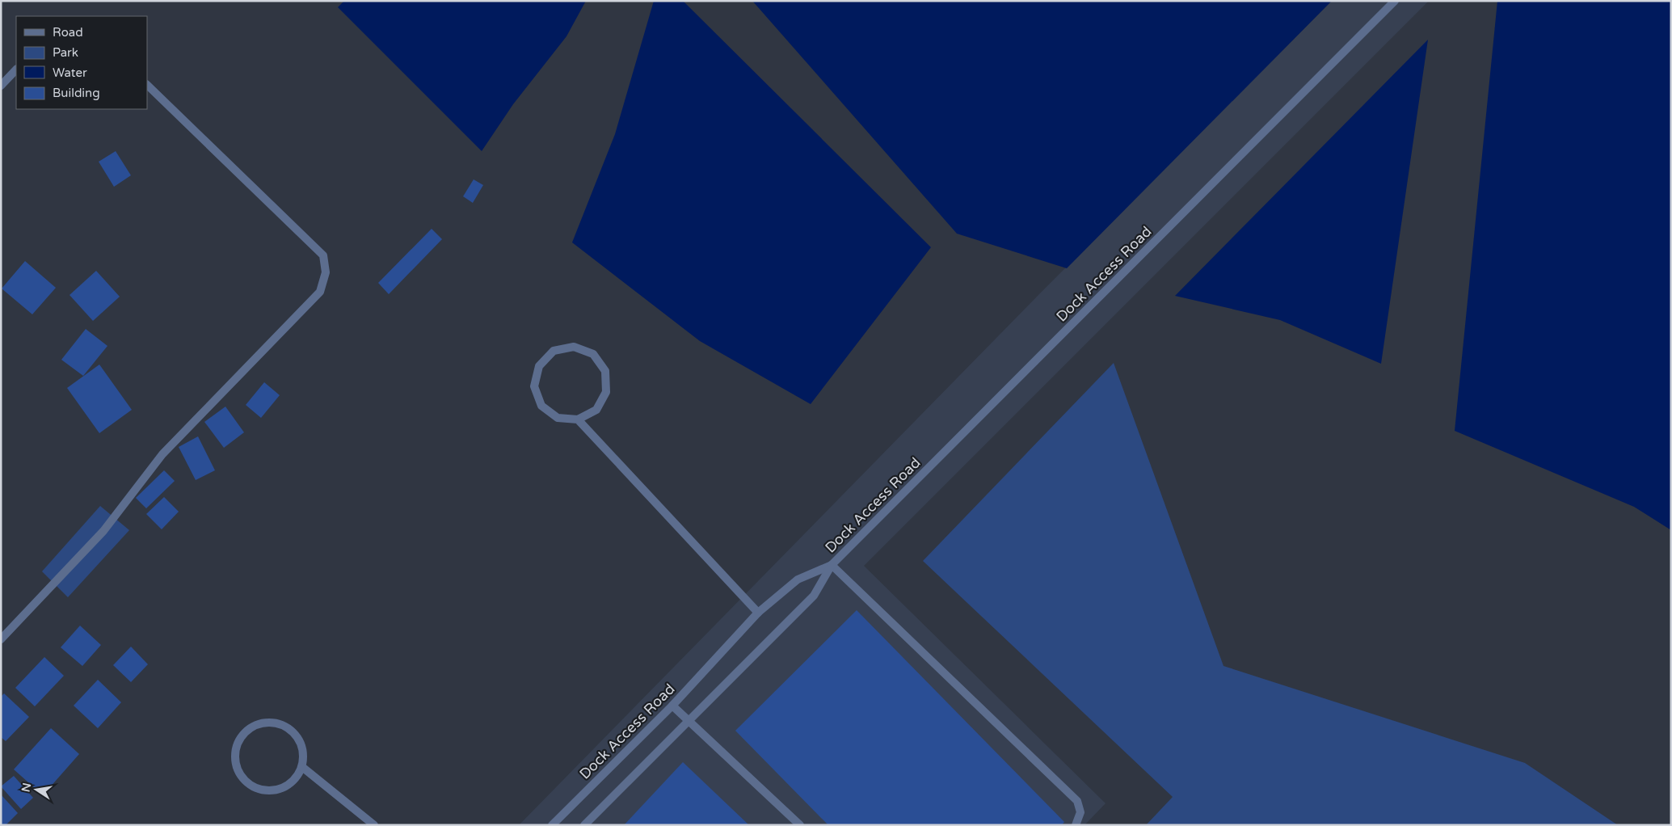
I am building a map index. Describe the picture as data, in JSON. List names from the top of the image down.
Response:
{
  "streets": {
    "street": ["Dock Access Road"]
  },
  "legend": [
    "Road",
    "Park",
    "Water",
    "Building"
  ],
  "north": "left"
}
